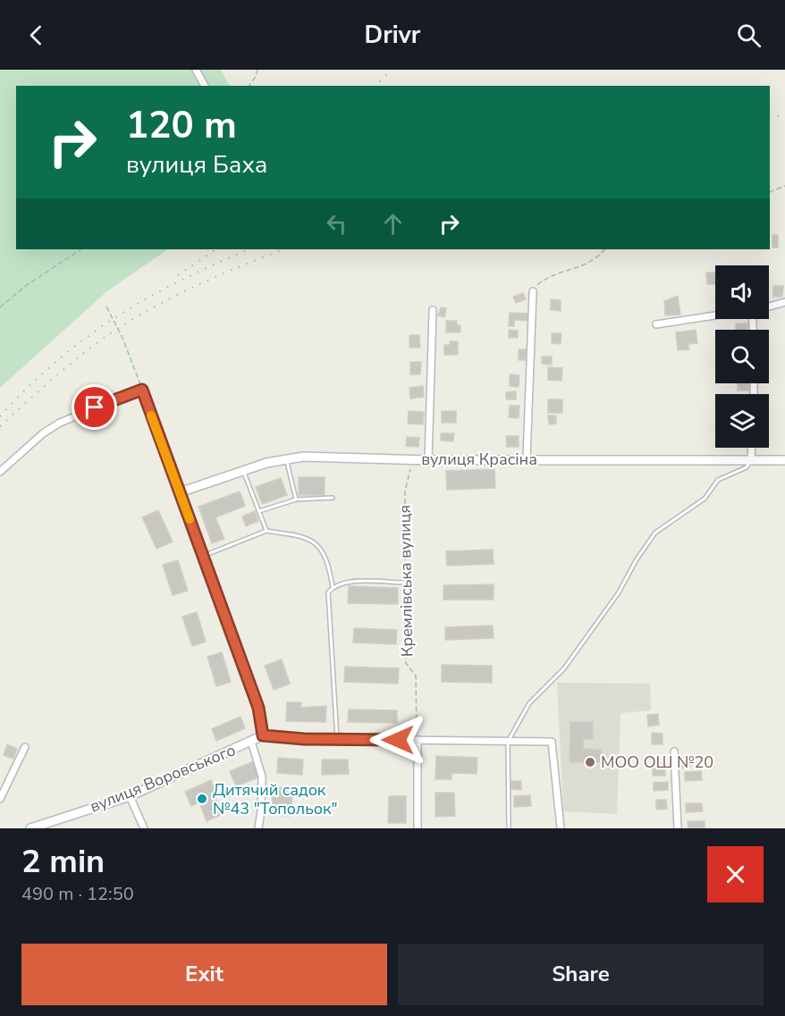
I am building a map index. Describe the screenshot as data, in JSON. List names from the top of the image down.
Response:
{
  "streets": {
    "street": ["вулиця Красіна", "вулиця Воровського"],
    "path": ["Кремлівська вулиця"]
  },
  "crossings": [
    ["вулиця Красіна", "Кремлівська вулиця"]
  ],
  "places": ["МОО ОШ №20", "Дитячий садок №43 \"Топольок\""],
  "page": {
    "header": "Drivr",
    "turn": ["120 m", "вулиця Баха"],
    "heading": ["2 min", "490 m · 12:50"],
    "buttons": ["Exit", "Share"]
  }
}
